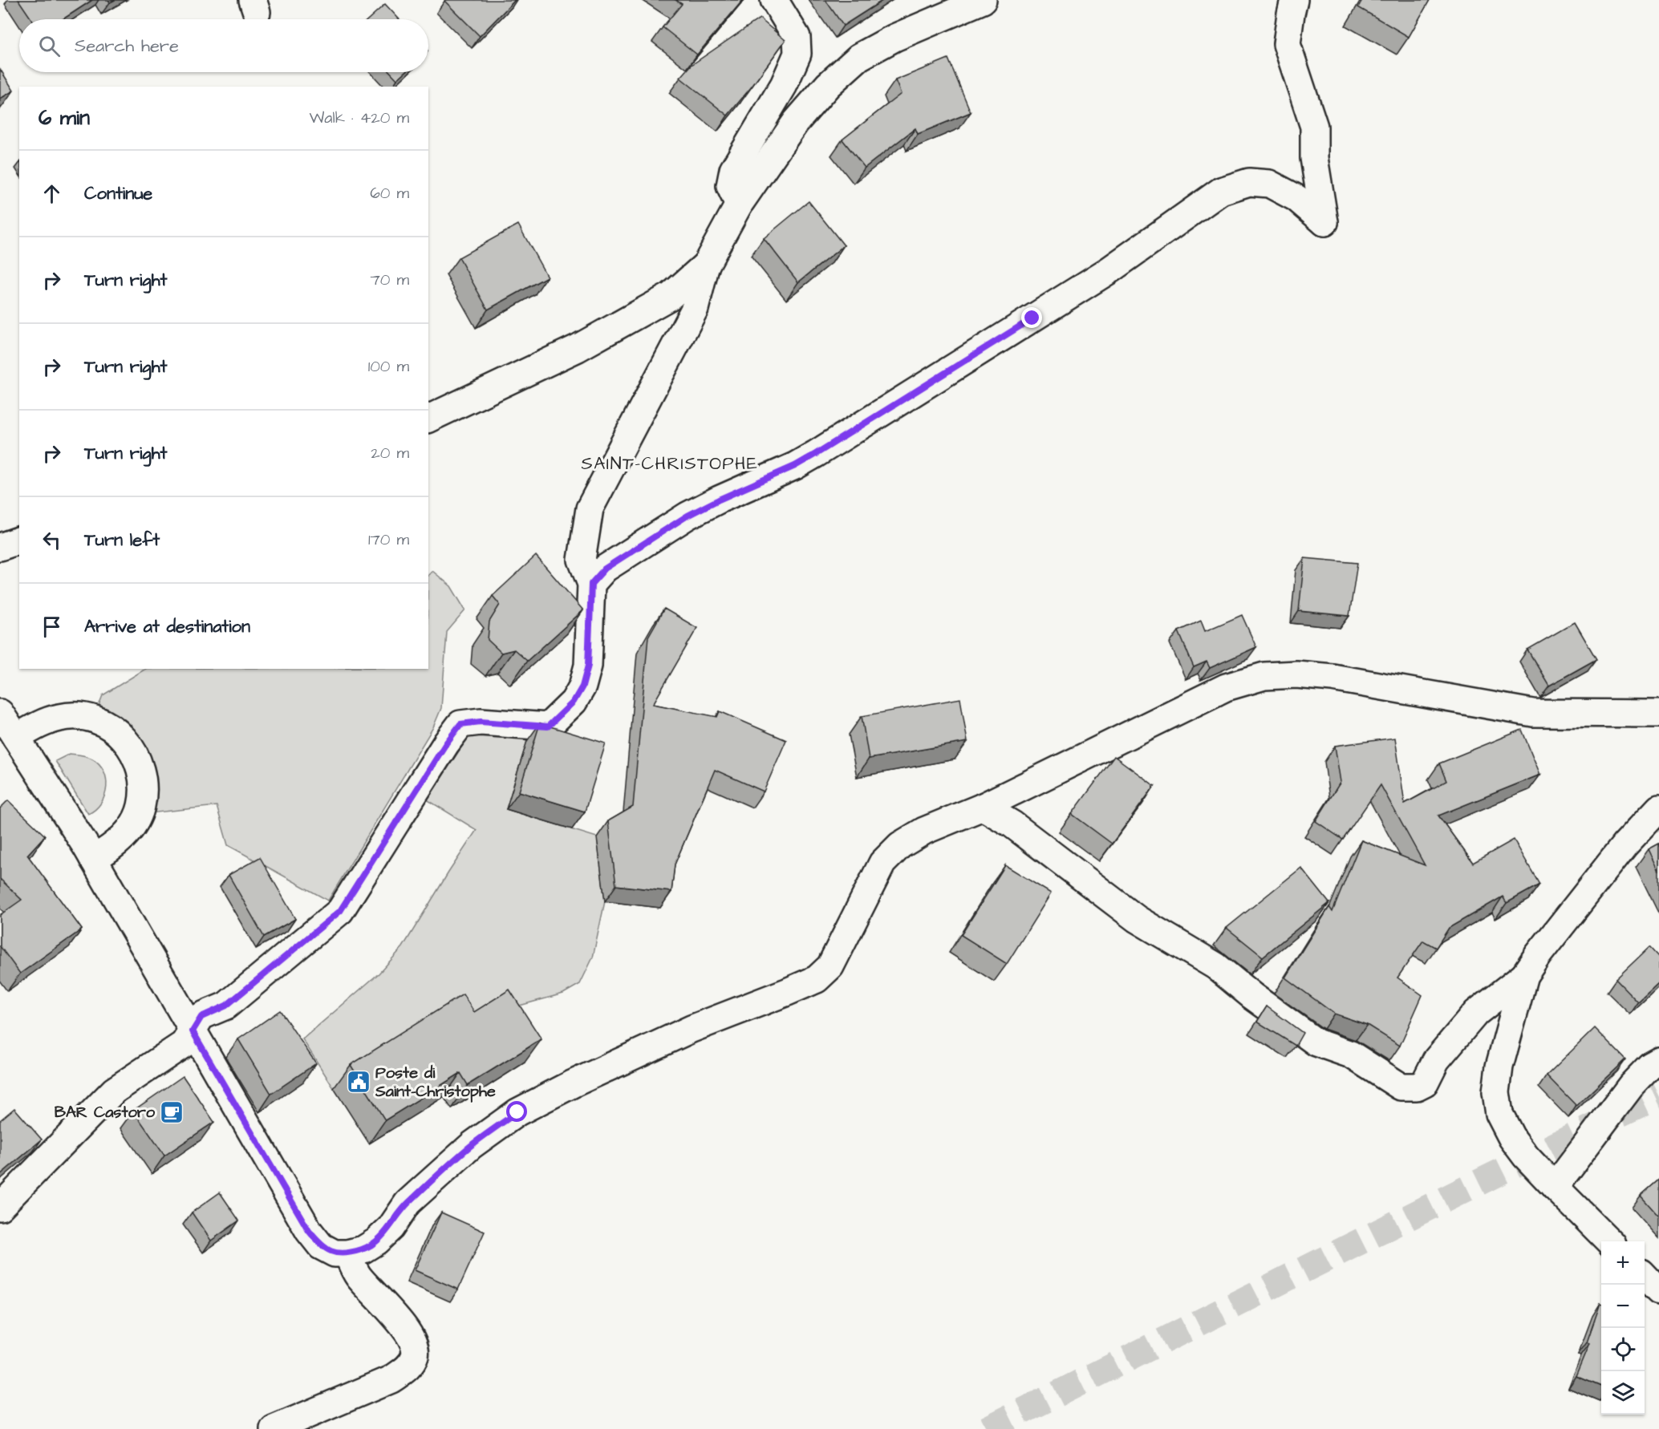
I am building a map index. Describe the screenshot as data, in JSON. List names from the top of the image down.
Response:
{
  "districts": ["SAINT-CHRISTOPHE"],
  "places": {
    "public building": ["Poste di Saint-Christophe"],
    "cafe": ["BAR Castoro"]
  },
  "page": {
    "search": "Search here",
    "heading": ["6 min", "Walk · 420 m"],
    "list": [
      ["Continue", "60 m"],
      ["Turn right", "70 m"],
      ["Turn right", "100 m"],
      ["Turn right", "20 m"],
      ["Turn left", "170 m"],
      "Arrive at destination"
    ],
    "map_buttons": ["+", "−"]
  }
}
